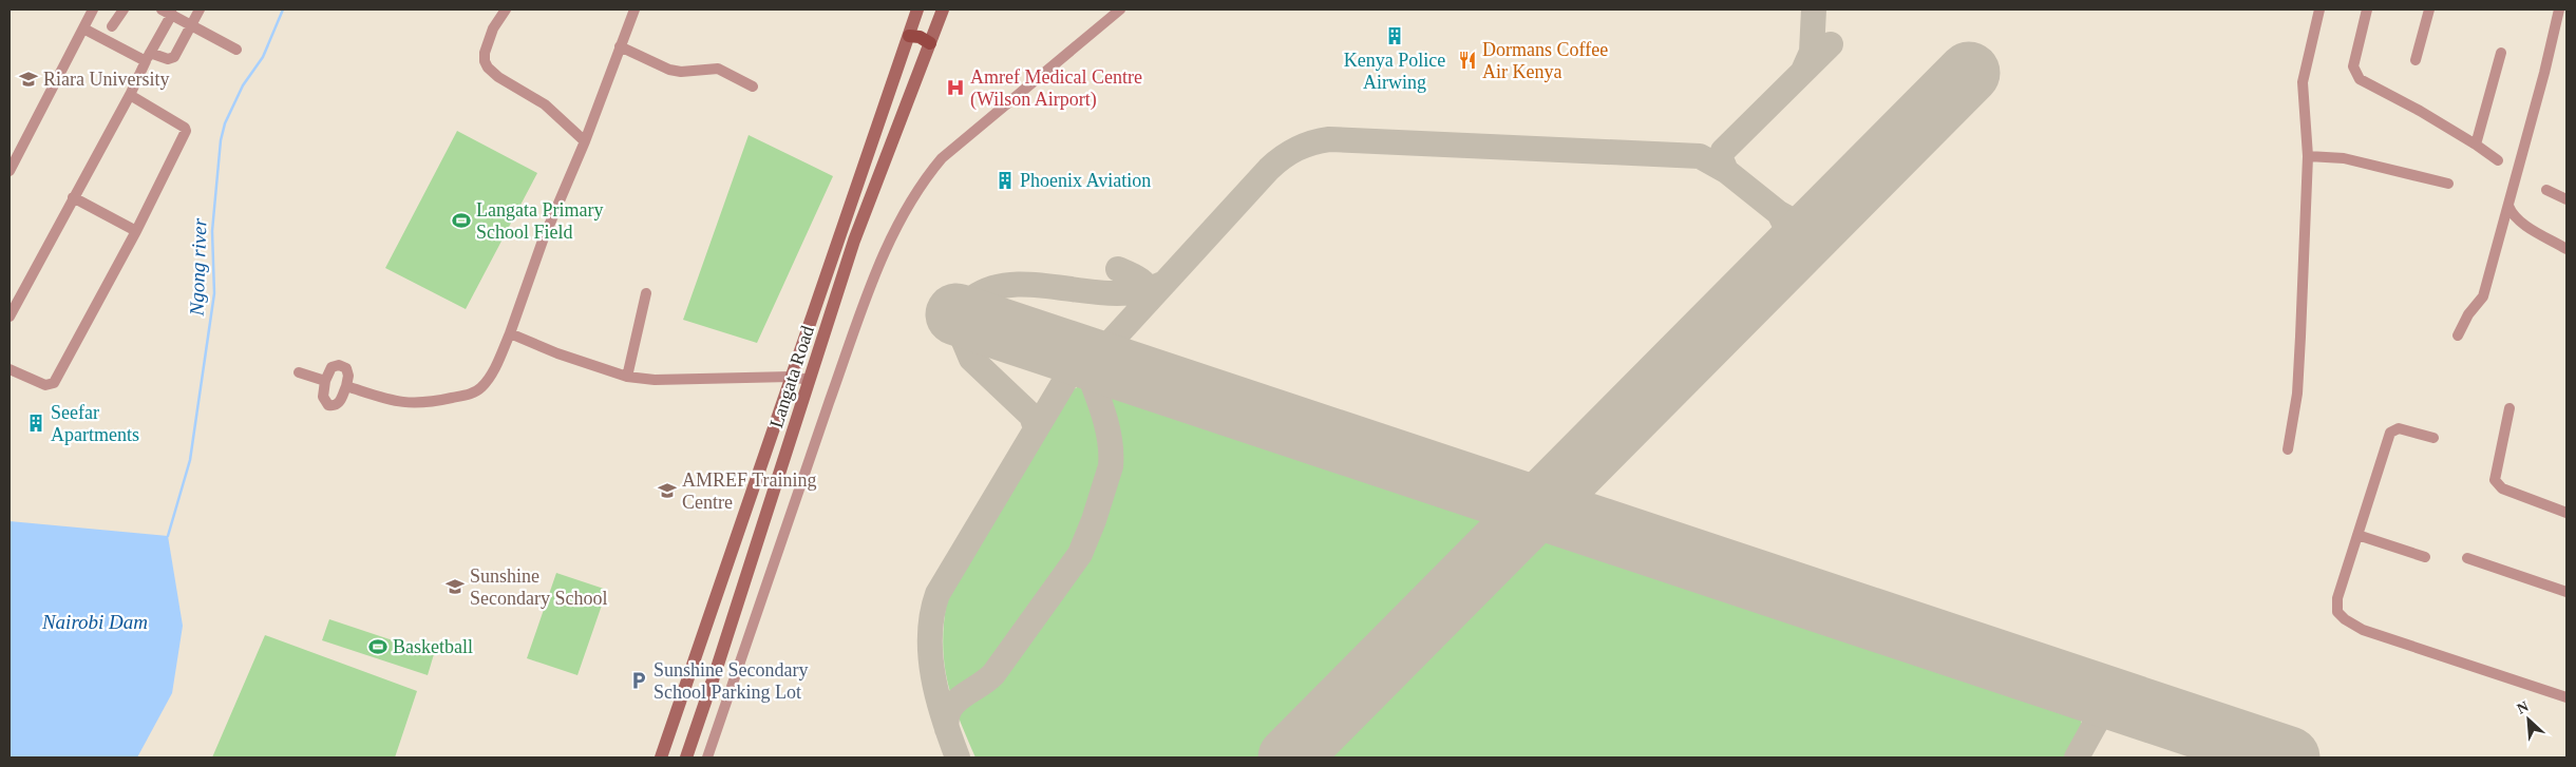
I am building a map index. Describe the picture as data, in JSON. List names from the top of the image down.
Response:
{
  "streets": {
    "main road": ["Langata Road"]
  },
  "water": ["Ngong river", "Nairobi Dam"],
  "places": {
    "building": ["Kenya Police Airwing", "Phoenix Aviation", "Seefar Apartments"],
    "restaurant": ["Dormans Coffee Air Kenya"],
    "school or university": ["Riara University", "AMREF Training Centre", "Sunshine Secondary School"],
    "hospital": ["Amref Medical Centre (Wilson Airport)"],
    "sports": ["Langata Primary School Field", "Basketball"],
    "parking": ["Sunshine Secondary School Parking Lot"]
  },
  "north": "top left"
}
